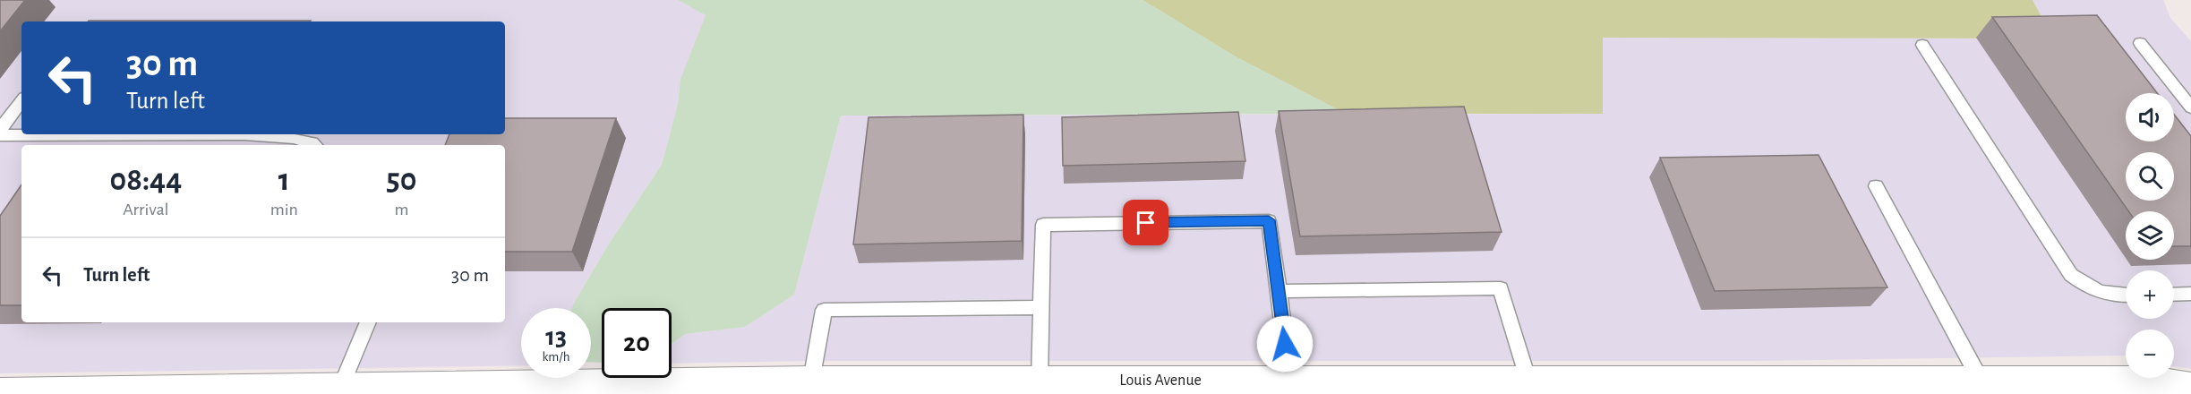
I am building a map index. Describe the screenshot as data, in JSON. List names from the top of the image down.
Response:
{
  "streets": {
    "street": ["Louis Avenue"]
  },
  "page": {
    "turn": ["30 m", "Turn left"],
    "map_buttons": ["+", "−"],
    "eta": [
      "08:44",
      "Arrival",
      "1",
      "min",
      "50",
      "m"
    ],
    "list": [
      {
        "name": "Turn left",
        "value": "30 m"
      }
    ],
    "speed": "13 km/h",
    "limit": "20"
  }
}
